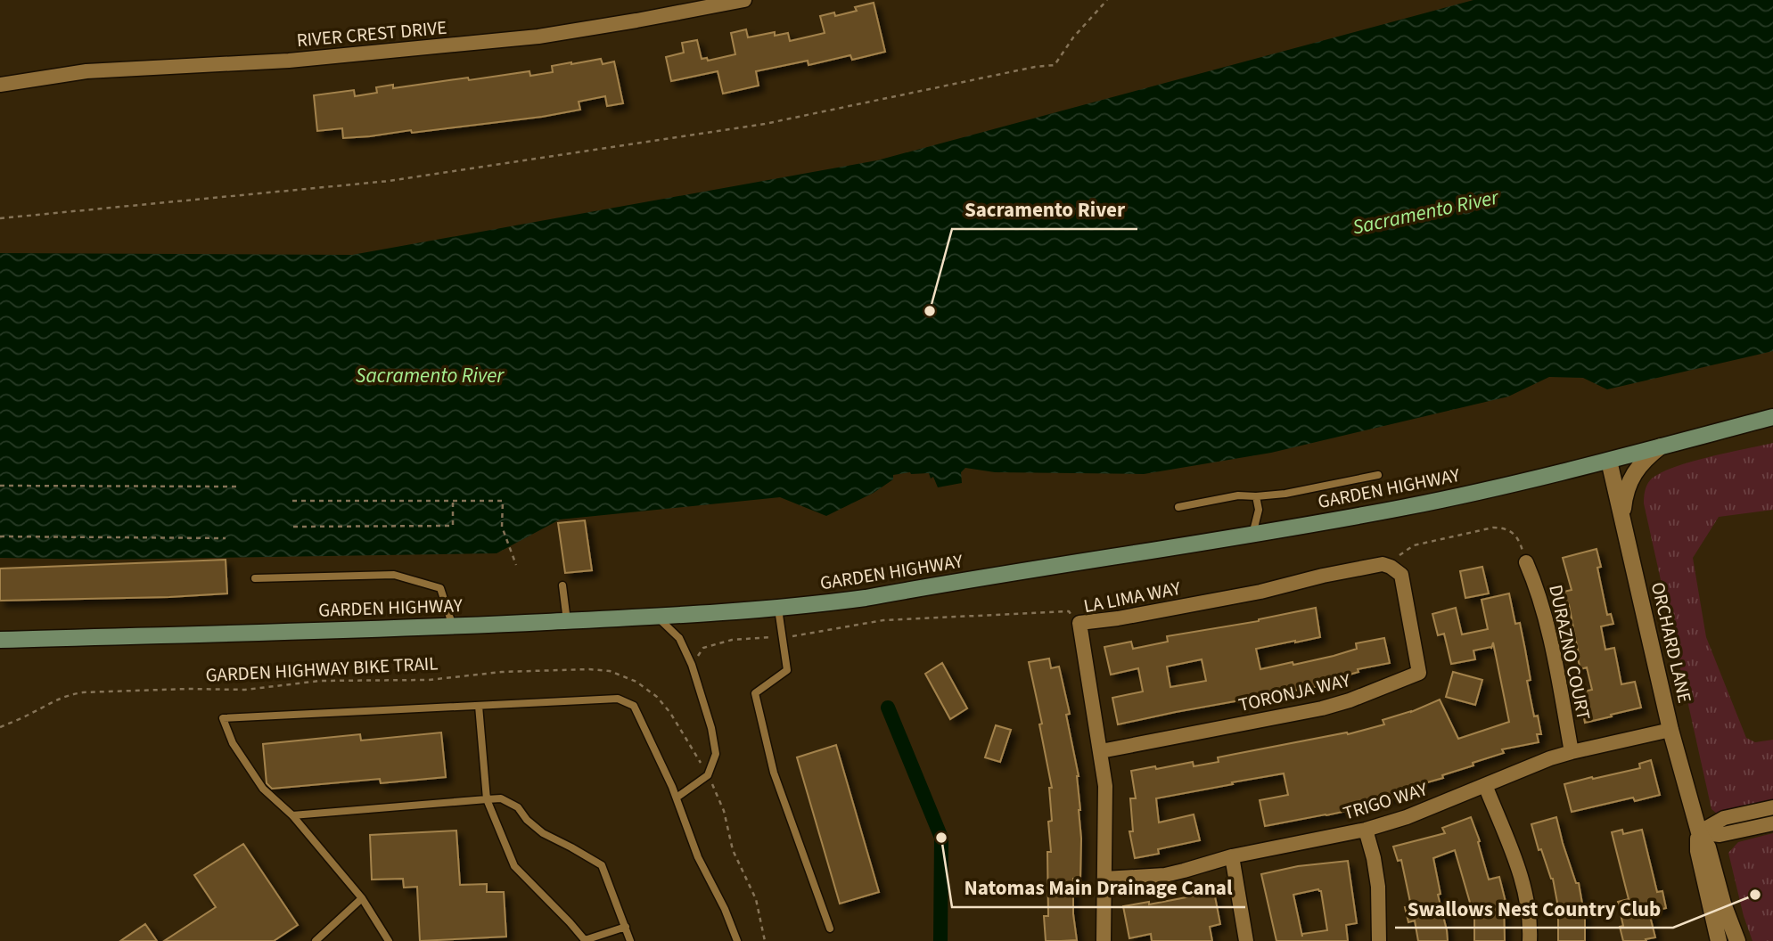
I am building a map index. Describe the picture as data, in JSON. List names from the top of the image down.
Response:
{
  "streets": {
    "main road": ["GARDEN HIGHWAY"],
    "street": [
      "RIVER CREST DRIVE",
      "LA LIMA WAY",
      "ORCHARD LANE",
      "DURAZNO COURT",
      "TORONJA WAY",
      "TRIGO WAY"
    ],
    "path": ["GARDEN HIGHWAY BIKE TRAIL"]
  },
  "crossings": [
    ["GARDEN HIGHWAY", "ORCHARD LANE"],
    ["LA LIMA WAY", "TORONJA WAY"],
    ["LA LIMA WAY", "TRIGO WAY"],
    ["ORCHARD LANE", "TRIGO WAY"],
    ["DURAZNO COURT", "TRIGO WAY"]
  ],
  "water": ["Sacramento River"],
  "places": ["Sacramento River", "Natomas Main Drainage Canal", "Swallows Nest Country Club"]
}
